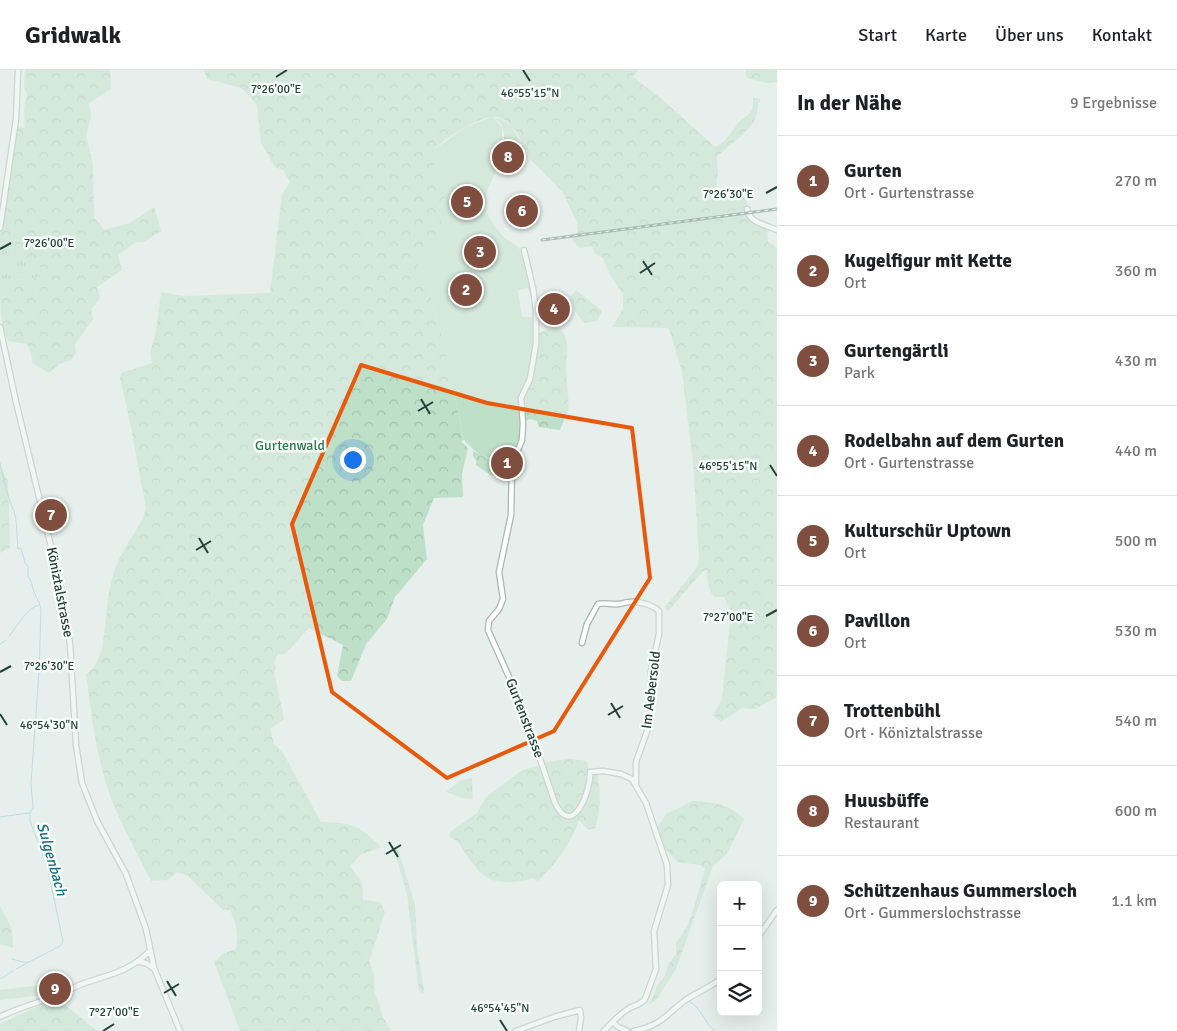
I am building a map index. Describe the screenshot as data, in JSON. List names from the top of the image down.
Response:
{
  "streets": {
    "street": ["Köniztalstrasse", "Im Aebersold", "Gurtenstrasse"]
  },
  "crossings": [
    ["Im Aebersold", "Gurtenstrasse"]
  ],
  "water": ["Sulgenbach"],
  "parks": ["Gurtenwald"],
  "page": {
    "header": "Gridwalk",
    "nav": [
      "Start",
      "Karte",
      "Über uns",
      "Kontakt"
    ],
    "heading": ["In der Nähe", "9 Ergebnisse"],
    "list": [
      {
        "mark": "1",
        "name": "Gurten",
        "note": "Ort · Gurtenstrasse",
        "value": "270 m"
      },
      {
        "mark": "2",
        "name": "Kugelfigur mit Kette",
        "note": "Ort",
        "value": "360 m"
      },
      {
        "mark": "3",
        "name": "Gurtengärtli",
        "note": "Park",
        "value": "430 m"
      },
      {
        "mark": "4",
        "name": "Rodelbahn auf dem Gurten",
        "note": "Ort · Gurtenstrasse",
        "value": "440 m"
      },
      {
        "mark": "5",
        "name": "Kulturschür Uptown",
        "note": "Ort",
        "value": "500 m"
      },
      {
        "mark": "6",
        "name": "Pavillon",
        "note": "Ort",
        "value": "530 m"
      },
      {
        "mark": "7",
        "name": "Trottenbühl",
        "note": "Ort · Köniztalstrasse",
        "value": "540 m"
      },
      {
        "mark": "8",
        "name": "Huusbüffe",
        "note": "Restaurant",
        "value": "600 m"
      },
      {
        "mark": "9",
        "name": "Schützenhaus Gummersloch",
        "note": "Ort · Gummerslochstrasse",
        "value": "1.1 km"
      }
    ],
    "pins": [
      "8",
      "5",
      "6",
      "3",
      "2",
      "4",
      "1",
      "7",
      "9"
    ],
    "map_buttons": ["+", "−"]
  },
  "coordinates": [
    "7°26'00\"E",
    "46°55'15\"N",
    "7°26'30\"E",
    "7°27'00\"E",
    "46°54'30\"N",
    "46°54'45\"N"
  ]
}
